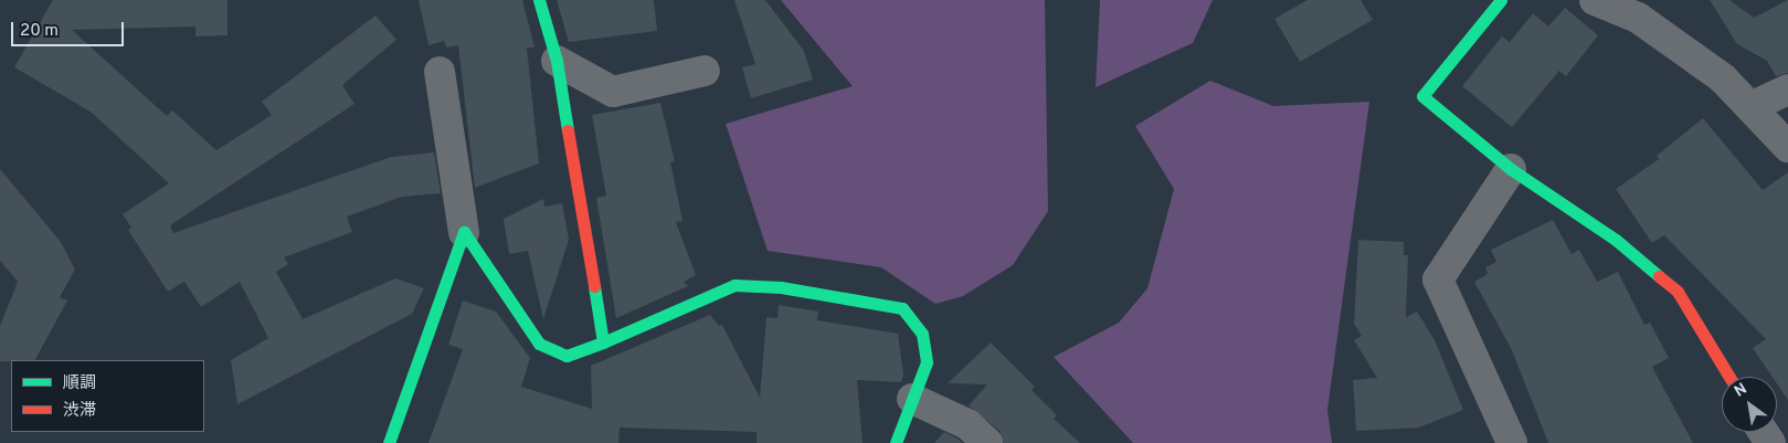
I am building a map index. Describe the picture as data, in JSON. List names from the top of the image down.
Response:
{
  "legend": ["順調", "渋滞"],
  "scale_bar": "20 m",
  "north": "top left"
}
